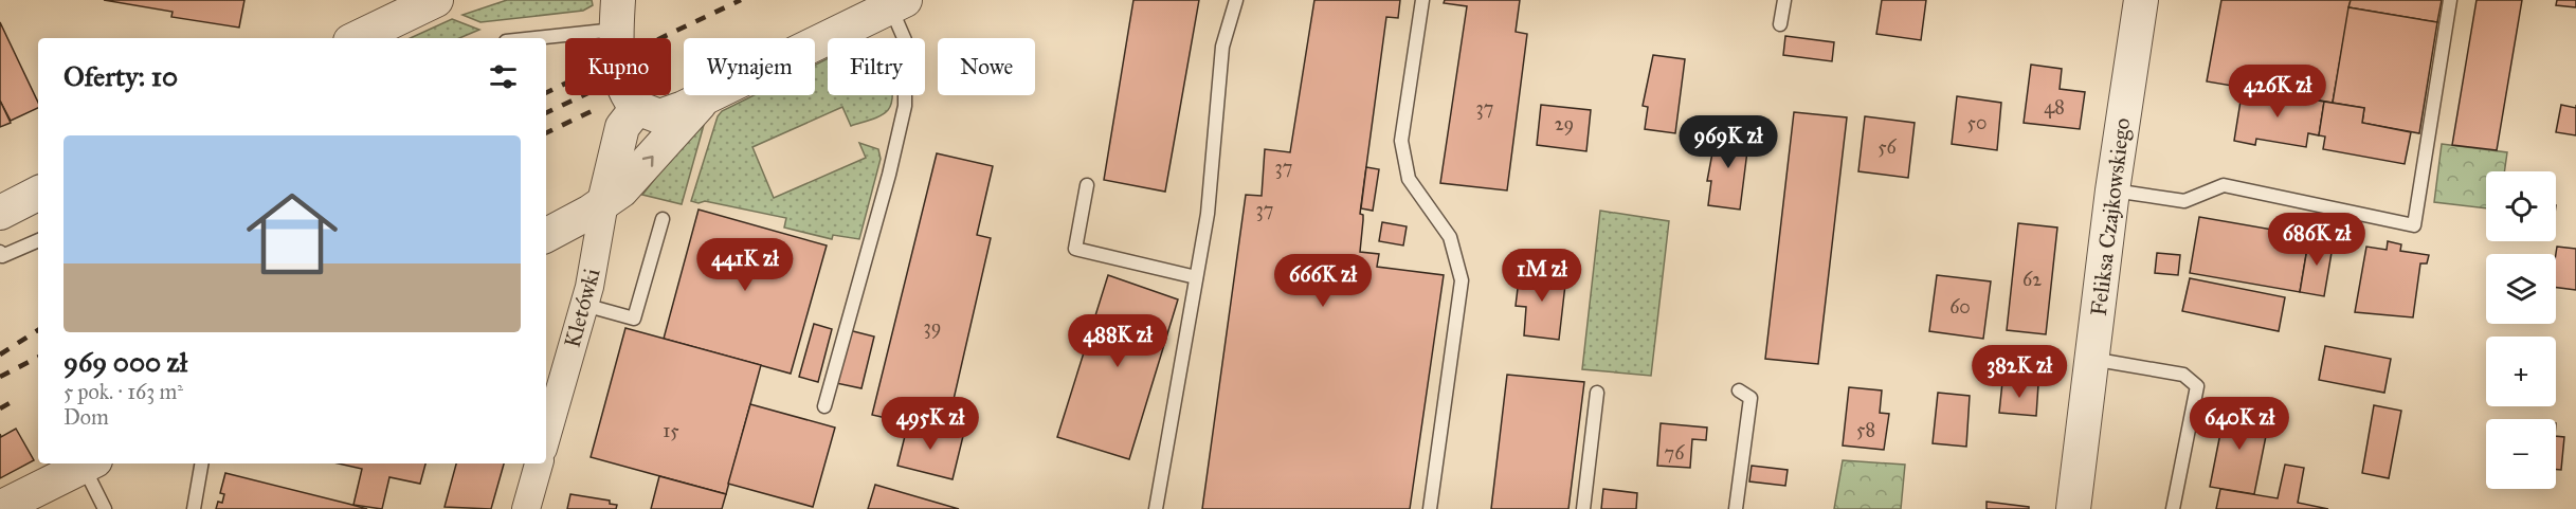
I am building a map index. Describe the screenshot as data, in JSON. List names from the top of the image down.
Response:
{
  "streets": {
    "street": ["Feliksa Czajkowskiego", "Kletówki"]
  },
  "house_numbers": [
    "48",
    "37",
    "50",
    "29",
    "56",
    "37",
    "37",
    "62",
    "60",
    "39",
    "58",
    "15",
    "76"
  ],
  "page": {
    "chip": [
      "Kupno",
      "Wynajem",
      "Filtry",
      "Nowe"
    ],
    "heading": "Oferty: 10",
    "price": [
      "426K zł",
      "969K zł",
      "686K zł",
      "441K zł",
      "1M zł",
      "666K zł",
      "488K zł",
      "382K zł",
      "495K zł",
      "640K zł"
    ],
    "list": [
      {
        "name": "969 000 zł",
        "note": "5 pok. · 163 m² · Dom"
      }
    ],
    "map_buttons": ["+", "−"]
  }
}
